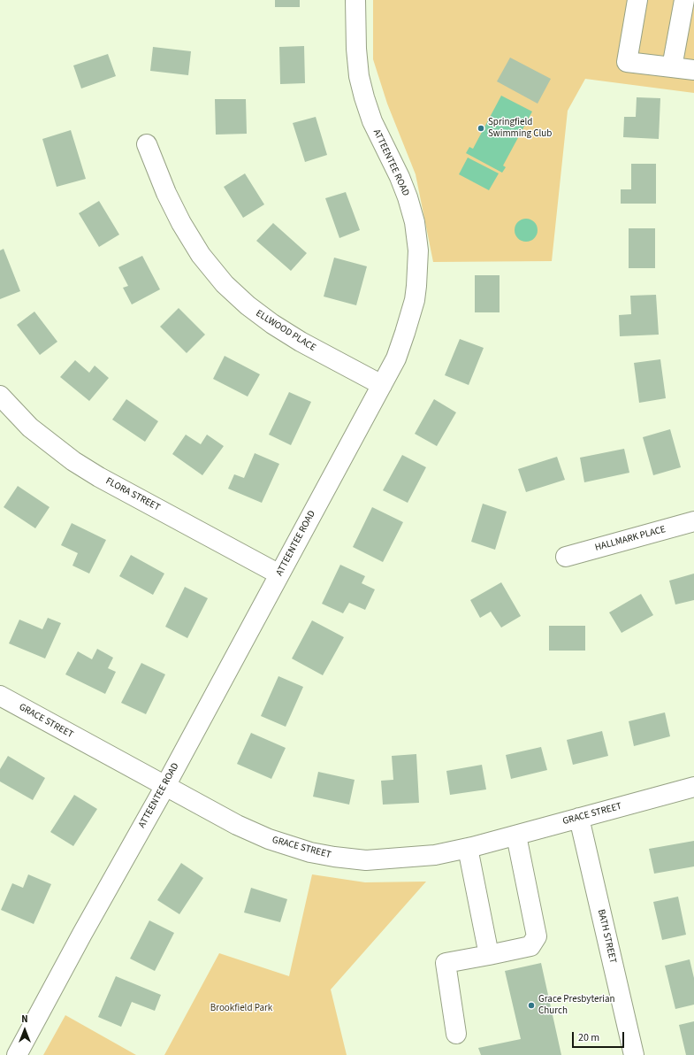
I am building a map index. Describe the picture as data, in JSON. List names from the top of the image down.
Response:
{
  "streets": {
    "street": [
      "ATTEENTEE ROAD",
      "ELLWOOD PLACE",
      "FLORA STREET",
      "HALLMARK PLACE",
      "GRACE STREET",
      "BATH STREET"
    ]
  },
  "crossings": [
    ["ATTEENTEE ROAD", "ELLWOOD PLACE"],
    ["ATTEENTEE ROAD", "FLORA STREET"],
    ["ATTEENTEE ROAD", "GRACE STREET"],
    ["GRACE STREET", "BATH STREET"]
  ],
  "parks": ["Brookfield Park"],
  "places": ["Springfield Swimming Club", "Grace Presbyterian Church"],
  "scale_bar": "20 m",
  "north": "top"
}
